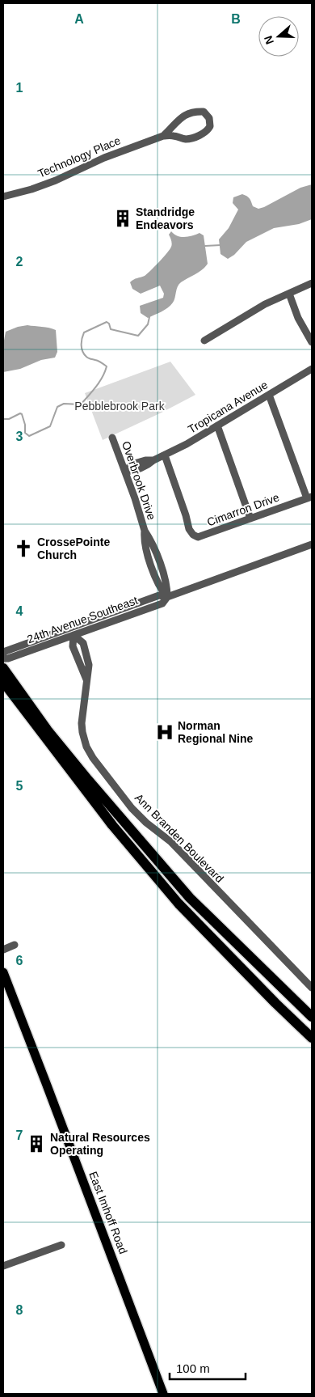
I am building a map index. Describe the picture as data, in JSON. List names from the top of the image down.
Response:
{
  "streets": {
    "main road": ["East Imhoff Road"],
    "street": [
      "Technology Place",
      "Tropicana Avenue",
      "Overbrook Drive",
      "Cimarron Drive",
      "24th Avenue Southeast",
      "Ann Branden Boulevard"
    ]
  },
  "crossings": [
    ["Tropicana Avenue", "Overbrook Drive"],
    ["Tropicana Avenue", "Cimarron Drive"],
    ["Overbrook Drive", "24th Avenue Southeast"],
    ["24th Avenue Southeast", "Ann Branden Boulevard"]
  ],
  "parks": ["Pebblebrook Park"],
  "places": {
    "building": ["Standridge Endeavors", "Natural Resources Operating"],
    "church": ["CrossePointe Church"],
    "hospital": ["Norman Regional Nine"]
  },
  "scale_bar": "100 m",
  "north": "left",
  "grid": {
    "columns": ["A", "B"],
    "rows": [
      "1",
      "2",
      "3",
      "4",
      "5",
      "6",
      "7",
      "8"
    ]
  }
}
